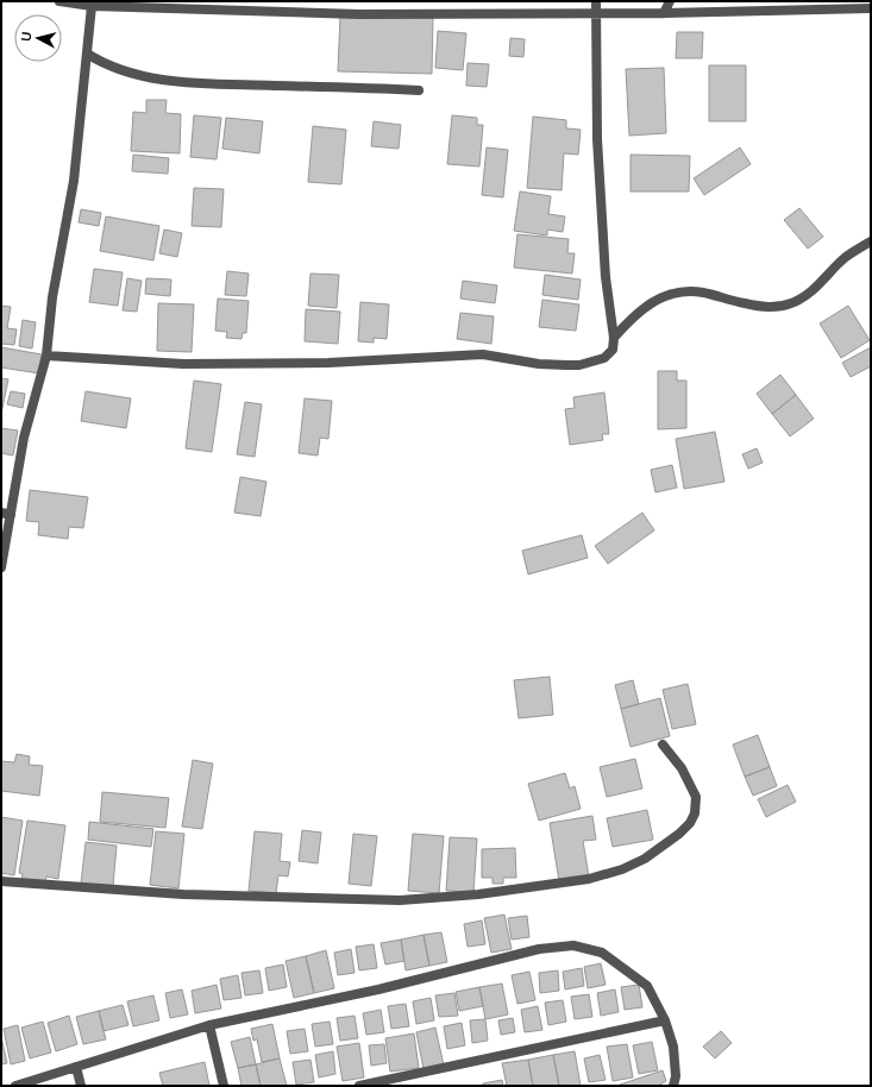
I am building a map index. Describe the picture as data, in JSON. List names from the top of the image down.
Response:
{
  "north": "left"
}
